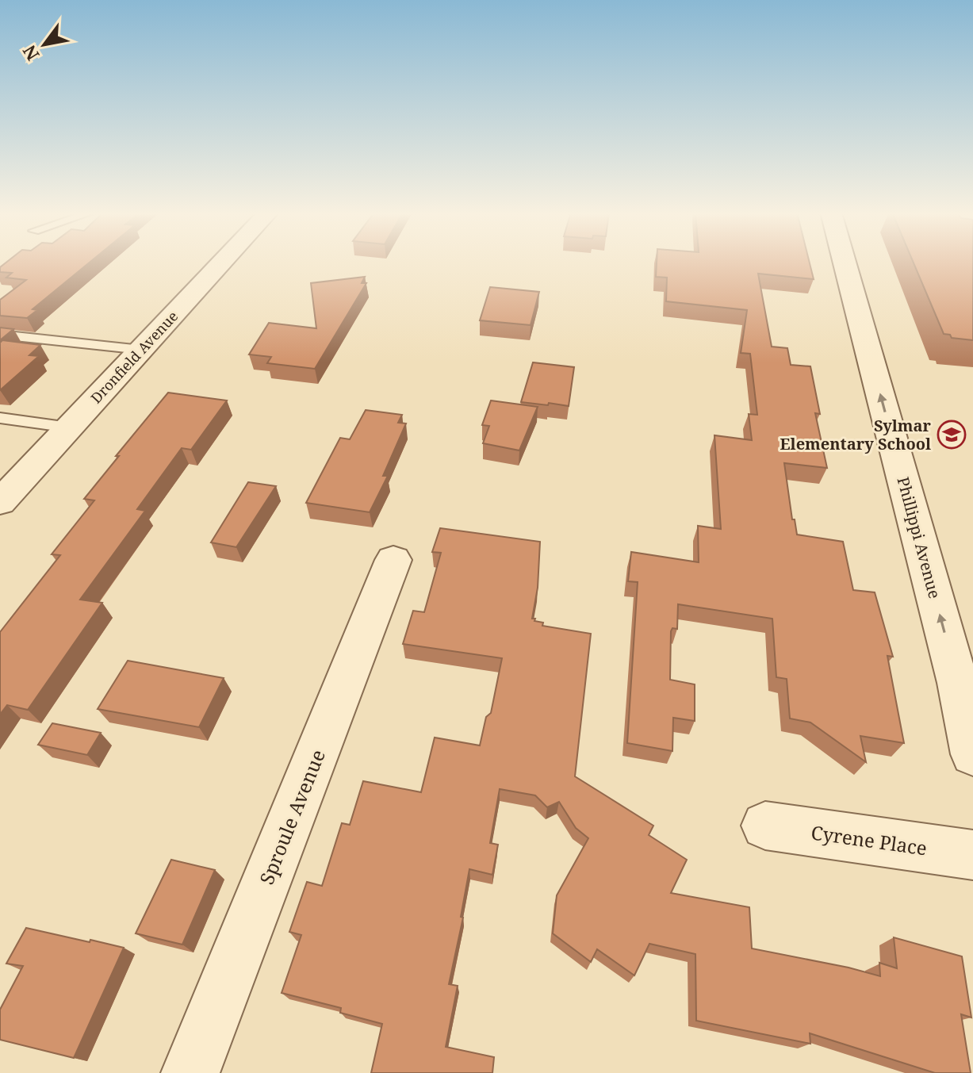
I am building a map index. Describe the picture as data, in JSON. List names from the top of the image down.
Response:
{
  "streets": {
    "street": [
      "Dronfield Avenue",
      "Phillippi Avenue",
      "Sproule Avenue",
      "Cyrene Place"
    ]
  },
  "one_way": ["Phillippi Avenue"],
  "places": {
    "school or university": ["Sylmar Elementary School"]
  },
  "north": "bottom left"
}
